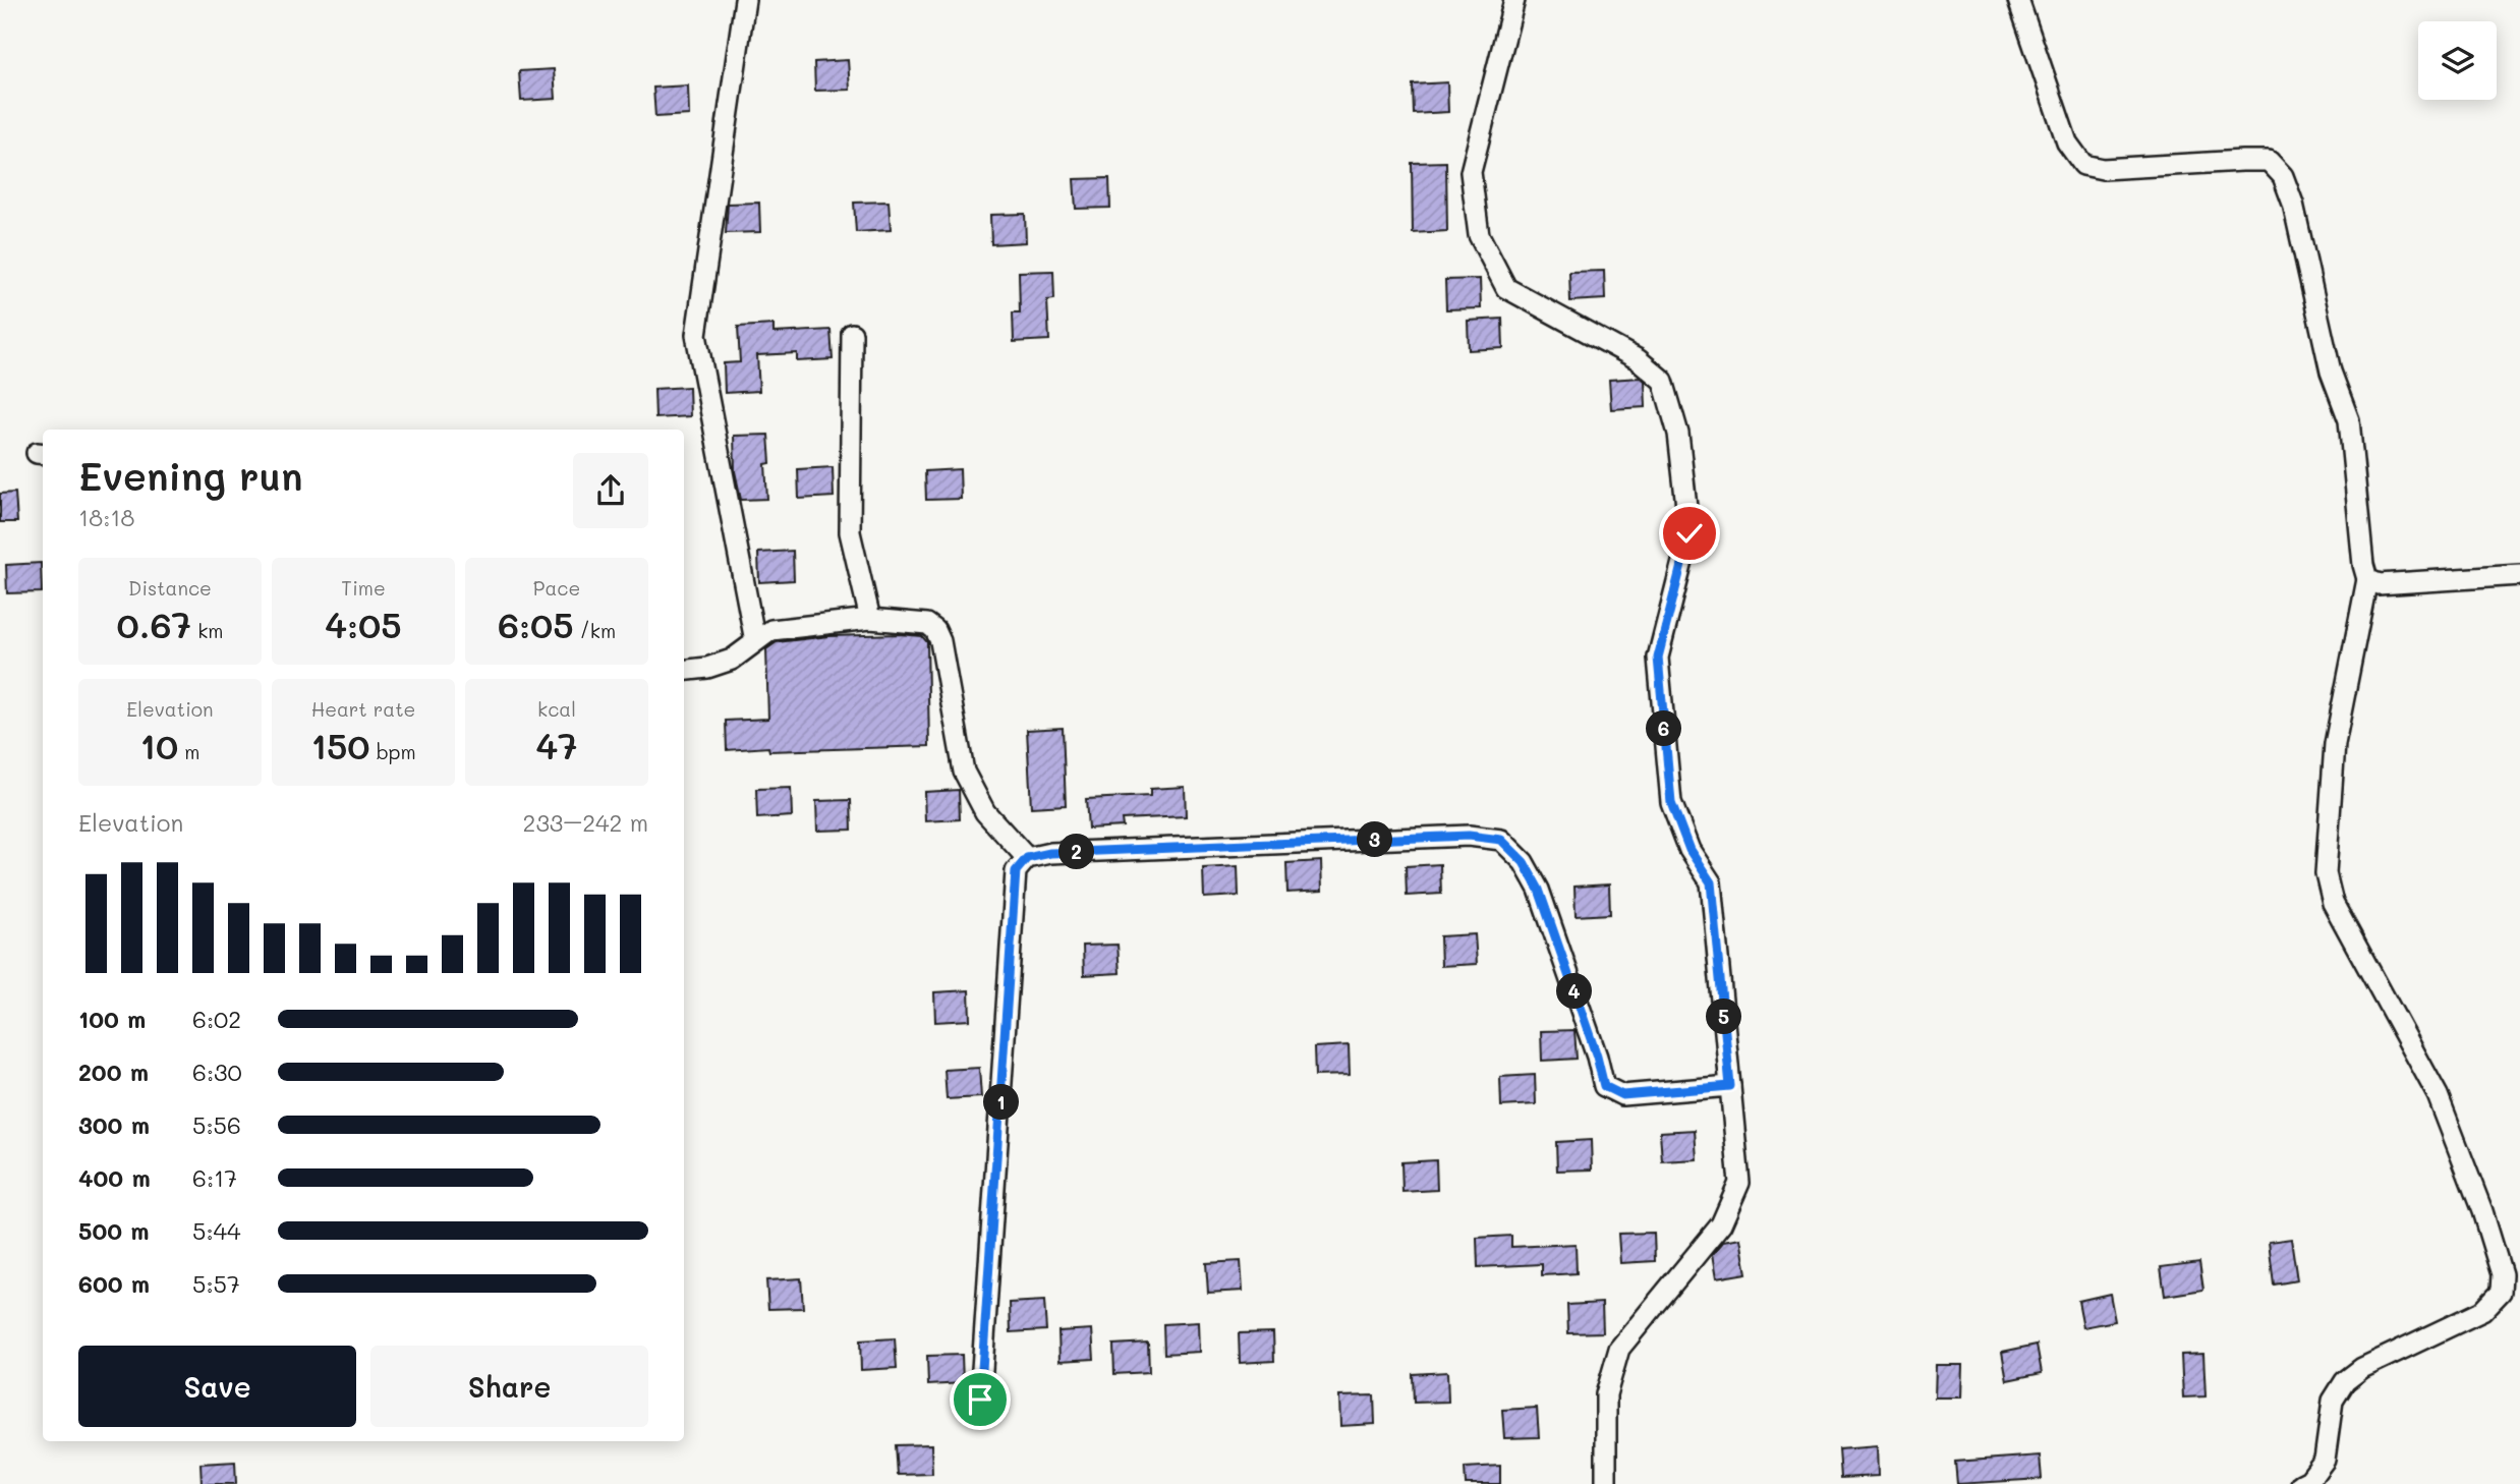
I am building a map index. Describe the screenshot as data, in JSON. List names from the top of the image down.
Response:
{
  "page": {
    "heading": ["Evening run", "18:18"],
    "stats": [
      ["Distance", "0.67 km"],
      ["Time", "4:05"],
      ["Pace", "6:05 /km"],
      ["Elevation", "10 m"],
      ["Heart rate", "150 bpm"],
      ["kcal", "47"]
    ],
    "pins": [
      "6",
      "3",
      "2",
      "4",
      "5",
      "1"
    ],
    "chart": ["Elevation", "233–242 m"],
    "list": [
      {
        "name": "100 m",
        "note": "6:02"
      },
      {
        "name": "200 m",
        "note": "6:30"
      },
      {
        "name": "300 m",
        "note": "5:56"
      },
      {
        "name": "400 m",
        "note": "6:17"
      },
      {
        "name": "500 m",
        "note": "5:44"
      },
      {
        "name": "600 m",
        "note": "5:57"
      }
    ],
    "buttons": ["Save", "Share"]
  }
}
